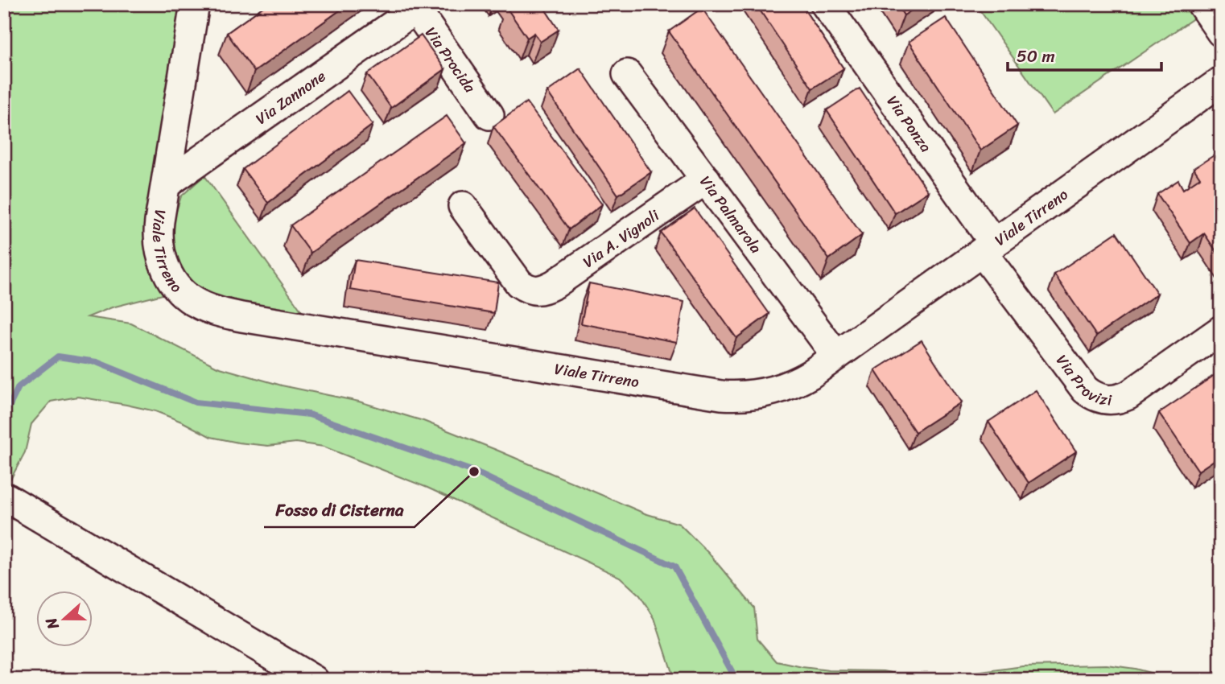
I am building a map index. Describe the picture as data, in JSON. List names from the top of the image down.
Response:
{
  "streets": {
    "street": [
      "Via Procida",
      "Via Zannone",
      "Via Ponza",
      "Via Palmarola",
      "Viale Tirreno",
      "Via A. Vignoli",
      "Via Provizi"
    ]
  },
  "crossings": [
    ["Via Procida", "Via Zannone"],
    ["Via Zannone", "Viale Tirreno"],
    ["Via Ponza", "Viale Tirreno"],
    ["Via Ponza", "Via Provizi"],
    ["Via Palmarola", "Viale Tirreno"],
    ["Via Palmarola", "Via A. Vignoli"],
    ["Viale Tirreno", "Via Provizi"]
  ],
  "places": ["Fosso di Cisterna"],
  "scale_bar": "50 m",
  "north": "left"
}
